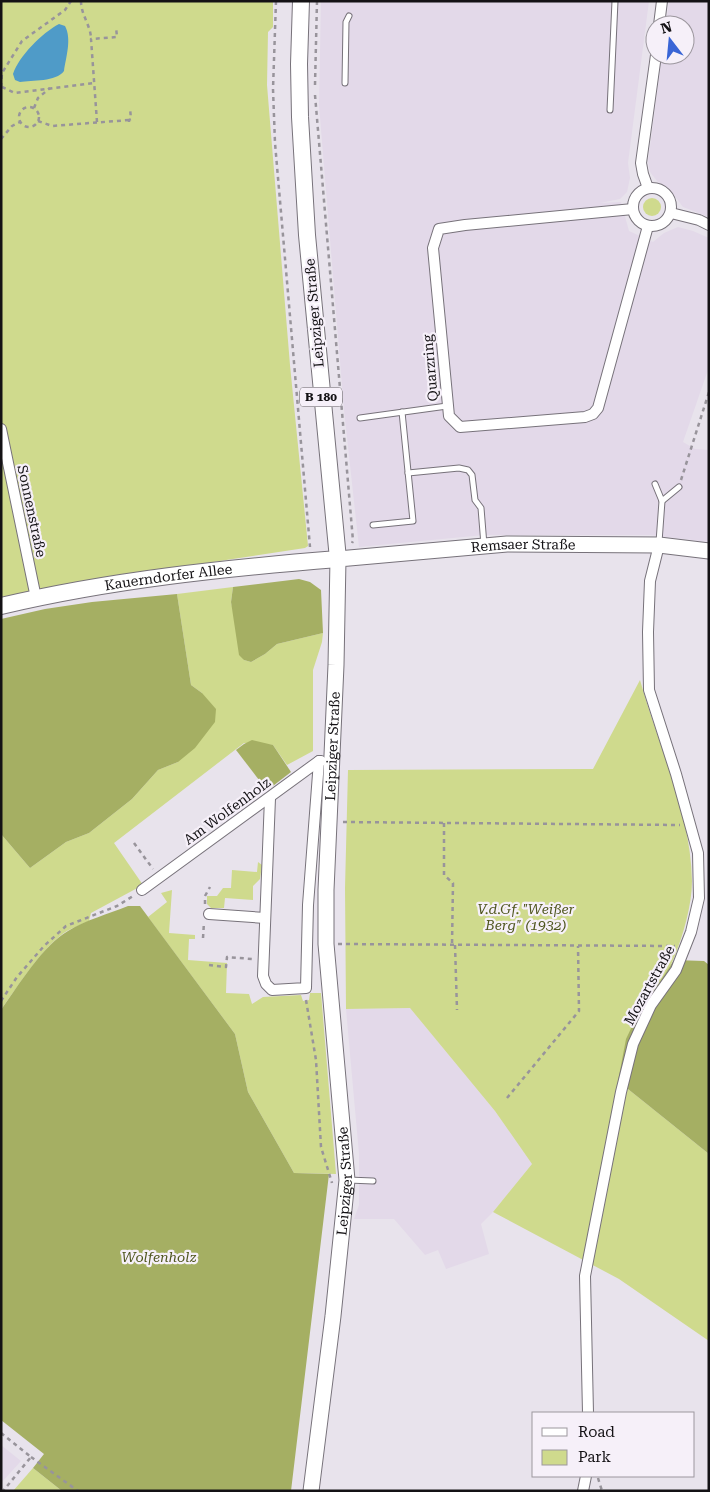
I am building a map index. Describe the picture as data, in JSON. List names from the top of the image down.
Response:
{
  "streets": {
    "main road": ["Leipziger Straße", "B 180", "Kauerndorfer Allee"],
    "street": [
      "Quarzring",
      "Sonnenstraße",
      "Remsaer Straße",
      "Am Wolfenholz",
      "Mozartstraße"
    ]
  },
  "crossings": [
    ["Leipziger Straße", "Remsaer Straße"],
    ["Leipziger Straße", "Kauerndorfer Allee"],
    ["Leipziger Straße", "Am Wolfenholz"],
    ["Sonnenstraße", "Kauerndorfer Allee"],
    ["Remsaer Straße", "Kauerndorfer Allee"],
    ["Remsaer Straße", "Mozartstraße"]
  ],
  "parks": ["V.d.Gf. \"Weißer Berg\" (1932)", "Wolfenholz"],
  "legend": ["Road", "Park"],
  "north": "top"
}
